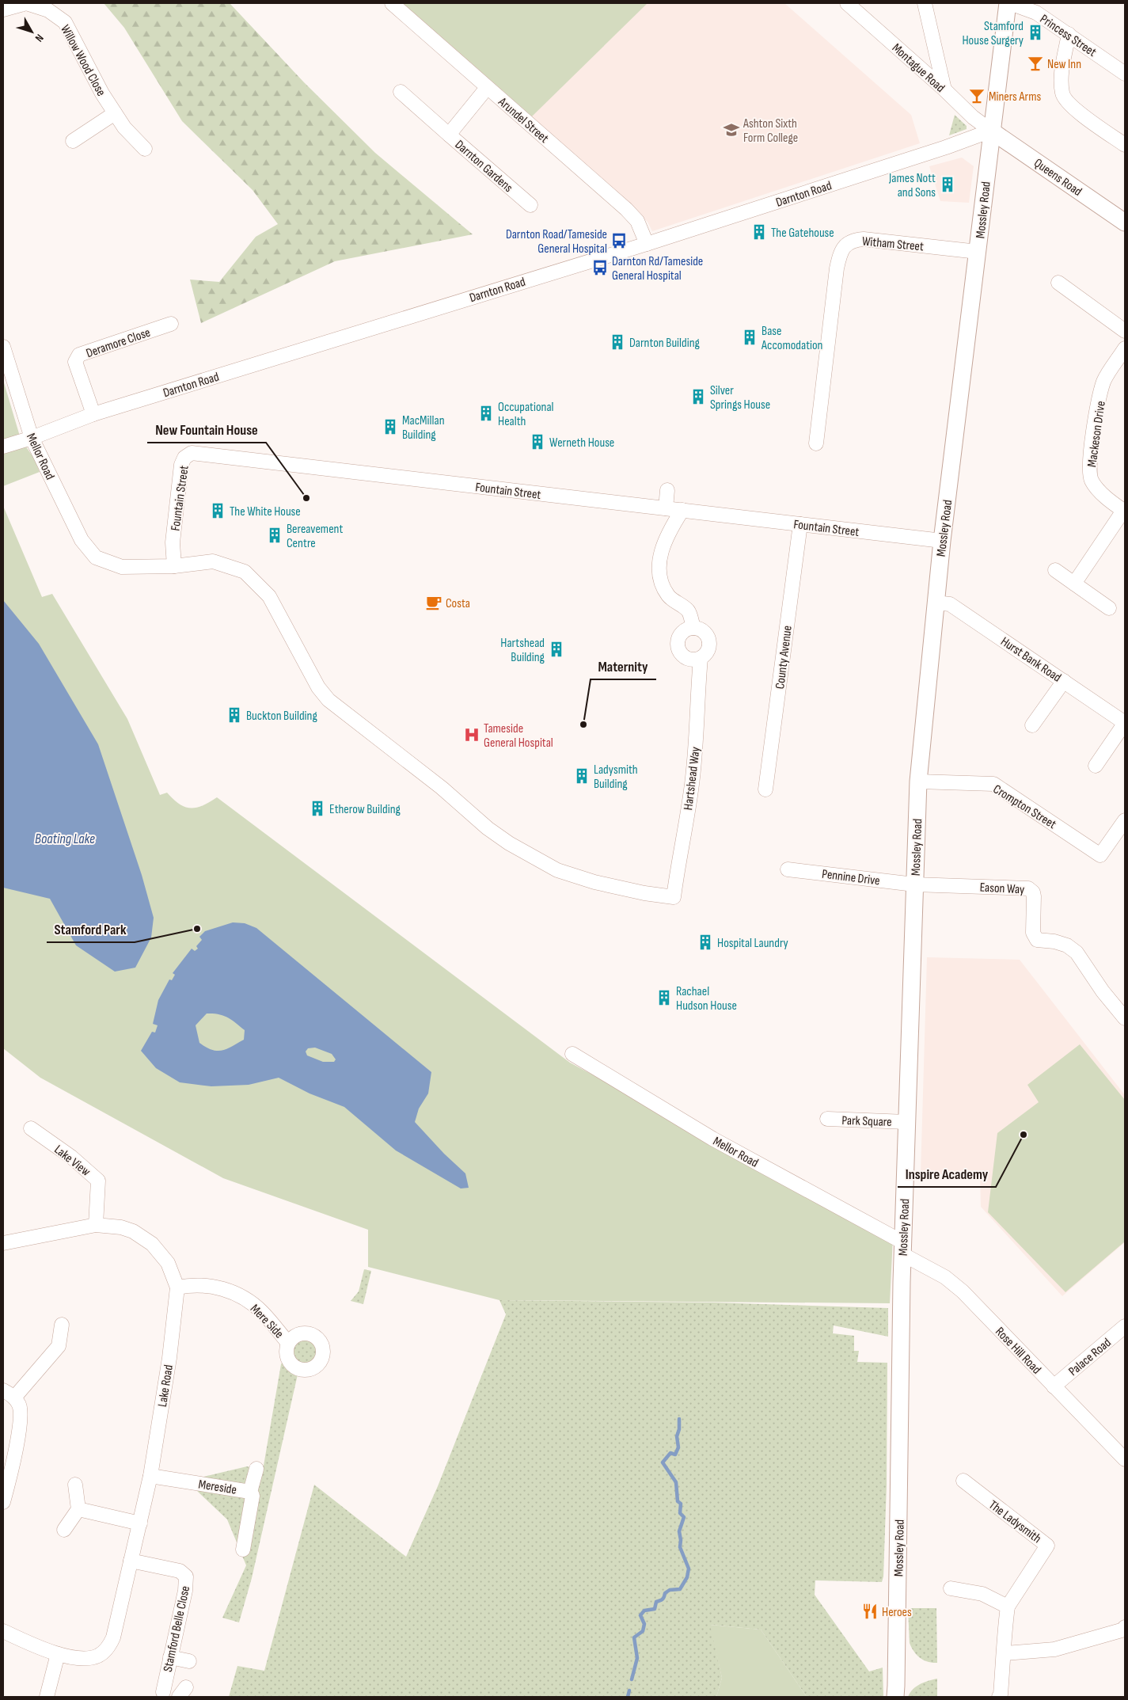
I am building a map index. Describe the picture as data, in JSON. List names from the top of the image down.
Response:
{
  "streets": {
    "main road": ["Queens Road", "Mossley Road"],
    "street": [
      "Princess Street",
      "Willow Wood Close",
      "Montague Road",
      "Arundel Street",
      "Darnton Gardens",
      "Darnton Road",
      "Witham Street",
      "Deramore Close",
      "Mackeson Drive",
      "Mellor Road",
      "Fountain Street",
      "County Avenue",
      "Hurst Bank Road",
      "Hartshead Way",
      "Crompton Street",
      "Pennine Drive",
      "Eason Way",
      "Park Square",
      "Lake View",
      "Mere Side",
      "Rose Hill Road",
      "Palace Road",
      "Lake Road",
      "Mereside",
      "The Ladysmith",
      "Stamford Belle Close"
    ]
  },
  "crossings": [
    ["Princess Street", "Mossley Road"],
    ["Montague Road", "Queens Road"],
    ["Montague Road", "Darnton Road"],
    ["Montague Road", "Mossley Road"],
    ["Arundel Street", "Darnton Gardens"],
    ["Arundel Street", "Darnton Road"],
    ["Queens Road", "Darnton Road"],
    ["Queens Road", "Mossley Road"],
    ["Darnton Road", "Mossley Road"],
    ["Darnton Road", "Deramore Close"],
    ["Darnton Road", "Mellor Road"],
    ["Mossley Road", "Witham Street"],
    ["Mossley Road", "Mellor Road"],
    ["Mossley Road", "Fountain Street"],
    ["Mossley Road", "Hurst Bank Road"],
    ["Mossley Road", "Crompton Street"],
    ["Mossley Road", "Pennine Drive"],
    ["Mossley Road", "Eason Way"],
    ["Mossley Road", "Park Square"],
    ["Mossley Road", "Rose Hill Road"],
    ["Mellor Road", "Fountain Street"],
    ["Mellor Road", "Hartshead Way"],
    ["Mellor Road", "Rose Hill Road"],
    ["Fountain Street", "County Avenue"],
    ["Fountain Street", "Hartshead Way"],
    ["Pennine Drive", "Eason Way"],
    ["Lake View", "Lake Road"],
    ["Mere Side", "Lake Road"],
    ["Rose Hill Road", "Palace Road"],
    ["Lake Road", "Mereside"],
    ["Lake Road", "Stamford Belle Close"]
  ],
  "water": ["Boating Lake"],
  "places": {
    "building": [
      "Stamford House Surgery",
      "James Nott and Sons",
      "The Gatehouse",
      "Base Accomodation",
      "Darnton Building",
      "Silver Springs House",
      "Occupational Health",
      "MacMillan Building",
      "Werneth House",
      "The White House",
      "Bereavement Centre",
      "Hartshead Building",
      "Buckton Building",
      "Ladysmith Building",
      "Etherow Building",
      "Hospital Laundry",
      "Rachael Hudson House"
    ],
    "bar": ["New Inn", "Miners Arms"],
    "school or university": ["Ashton Sixth Form College"],
    "bus stop": ["Darnton Road/Tameside General Hospital", "Darnton Rd/Tameside General Hospital"],
    "other": [
      "New Fountain House",
      "Maternity",
      "Stamford Park",
      "Inspire Academy"
    ],
    "cafe": ["Costa"],
    "hospital": ["Tameside General Hospital"],
    "restaurant": ["Heroes"]
  },
  "north": "bottom right"
}
